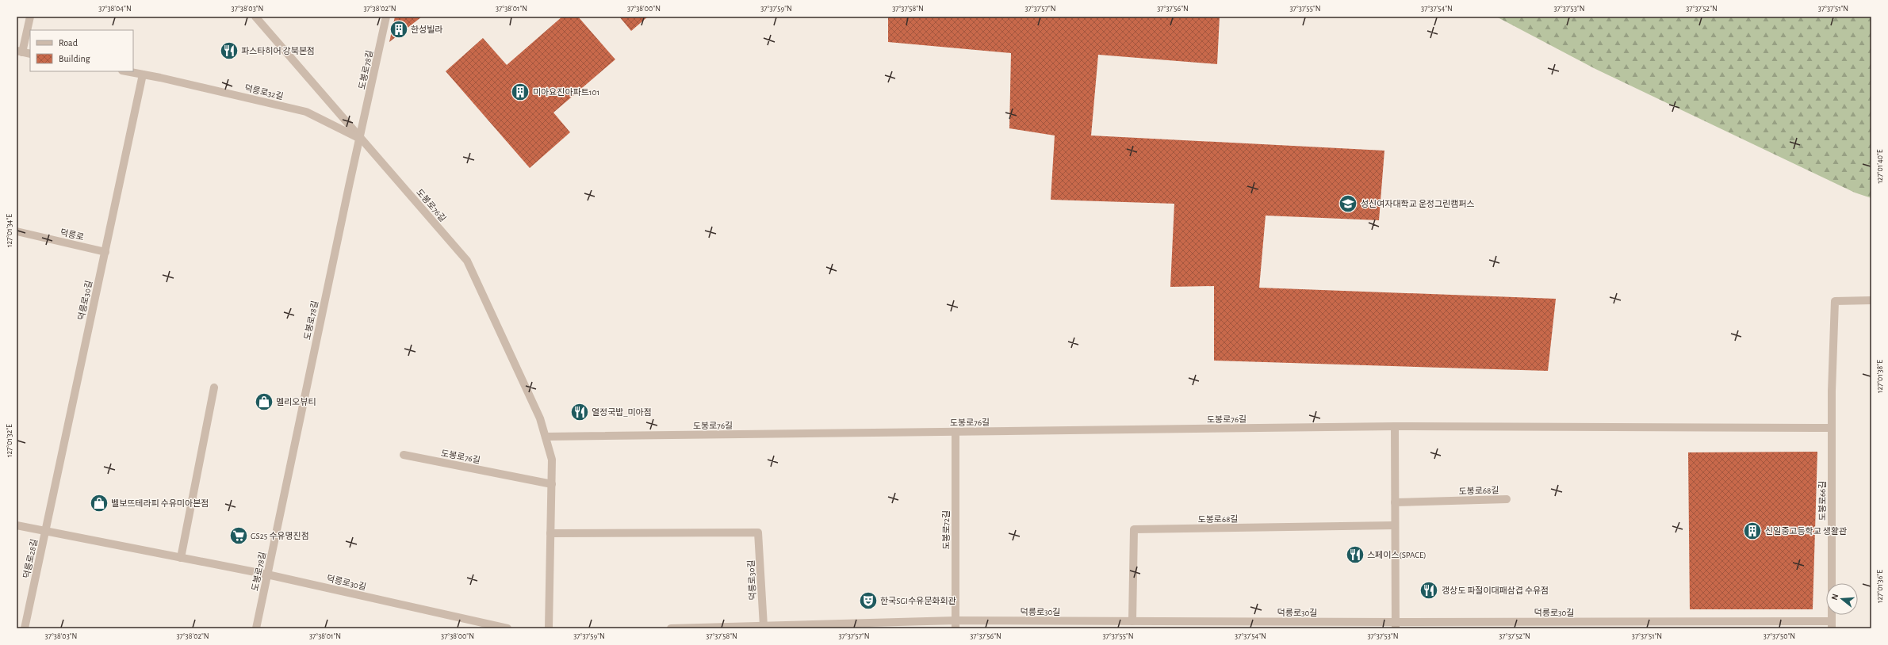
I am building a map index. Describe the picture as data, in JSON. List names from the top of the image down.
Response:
{
  "streets": {
    "street": [
      "도봉로78길",
      "덕릉로32길",
      "도봉로76길",
      "덕릉로",
      "덕릉로30길",
      "도봉로68길",
      "도봉로66길",
      "도봉로72길",
      "덕릉로28길"
    ]
  },
  "crossings": [
    ["도봉로78길", "덕릉로32길"],
    ["도봉로78길", "도봉로76길"],
    ["도봉로78길", "덕릉로30길"],
    ["덕릉로32길", "도봉로76길"],
    ["덕릉로32길", "덕릉로30길"],
    ["도봉로76길", "덕릉로30길"],
    ["도봉로76길", "도봉로66길"],
    ["도봉로76길", "도봉로72길"],
    ["덕릉로", "덕릉로30길"],
    ["덕릉로30길", "도봉로68길"],
    ["덕릉로30길", "도봉로66길"],
    ["덕릉로30길", "도봉로72길"],
    ["덕릉로30길", "덕릉로28길"]
  ],
  "places": {
    "building": ["한성빌라", "미아요진아파트101", "신일중고등학교 생활관"],
    "restaurant": [
      "파스타히어 강북본점",
      "열정국밥_미아점",
      "스페이스(SPACE)",
      "갱상도 파절이대패삼겹 수유점"
    ],
    "school or university": ["성신여자대학교 운정그린캠퍼스"],
    "shop": ["멜리오뷰티", "벨보뜨테라피 수유미아본점"],
    "supermarket": ["GS25 수유명진점"],
    "theatre": ["한국SGI수유문화회관"]
  },
  "legend": ["Road", "Building"],
  "north": "left",
  "coordinates": [
    "37°38'04\"N",
    "37°38'03\"N",
    "37°38'02\"N",
    "37°38'01\"N",
    "37°38'00\"N",
    "37°37'59\"N",
    "37°37'58\"N",
    "37°37'57\"N",
    "37°37'56\"N",
    "37°37'55\"N",
    "37°37'54\"N",
    "37°37'53\"N",
    "37°37'52\"N",
    "37°37'51\"N",
    "127°01'40\"E",
    "127°01'34\"E",
    "127°01'38\"E",
    "127°01'32\"E",
    "127°01'36\"E",
    "37°37'50\"N"
  ]
}
